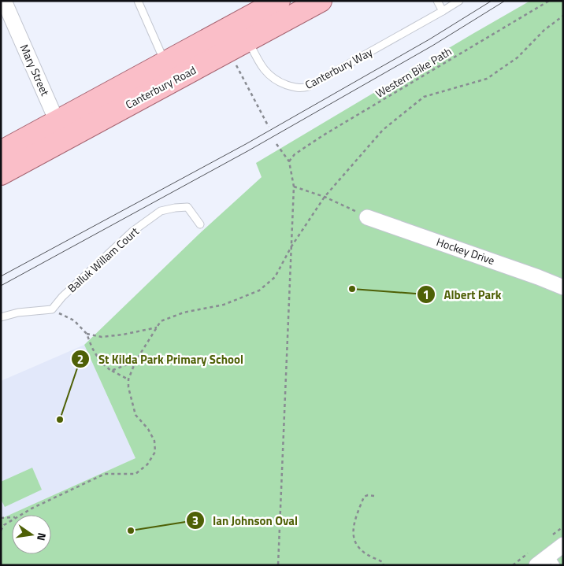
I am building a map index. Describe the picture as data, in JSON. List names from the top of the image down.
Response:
{
  "streets": {
    "main road": ["Canterbury Road"],
    "street": ["Mary Street", "Hockey Drive"],
    "lane": ["Canterbury Way", "Balluk Willam Court"],
    "path": ["Western Bike Path"]
  },
  "crossings": [
    ["Canterbury Way", "Canterbury Road"],
    ["Mary Street", "Canterbury Road"]
  ],
  "places": ["Albert Park", "St Kilda Park Primary School", "Ian Johnson Oval"],
  "north": "right"
}
